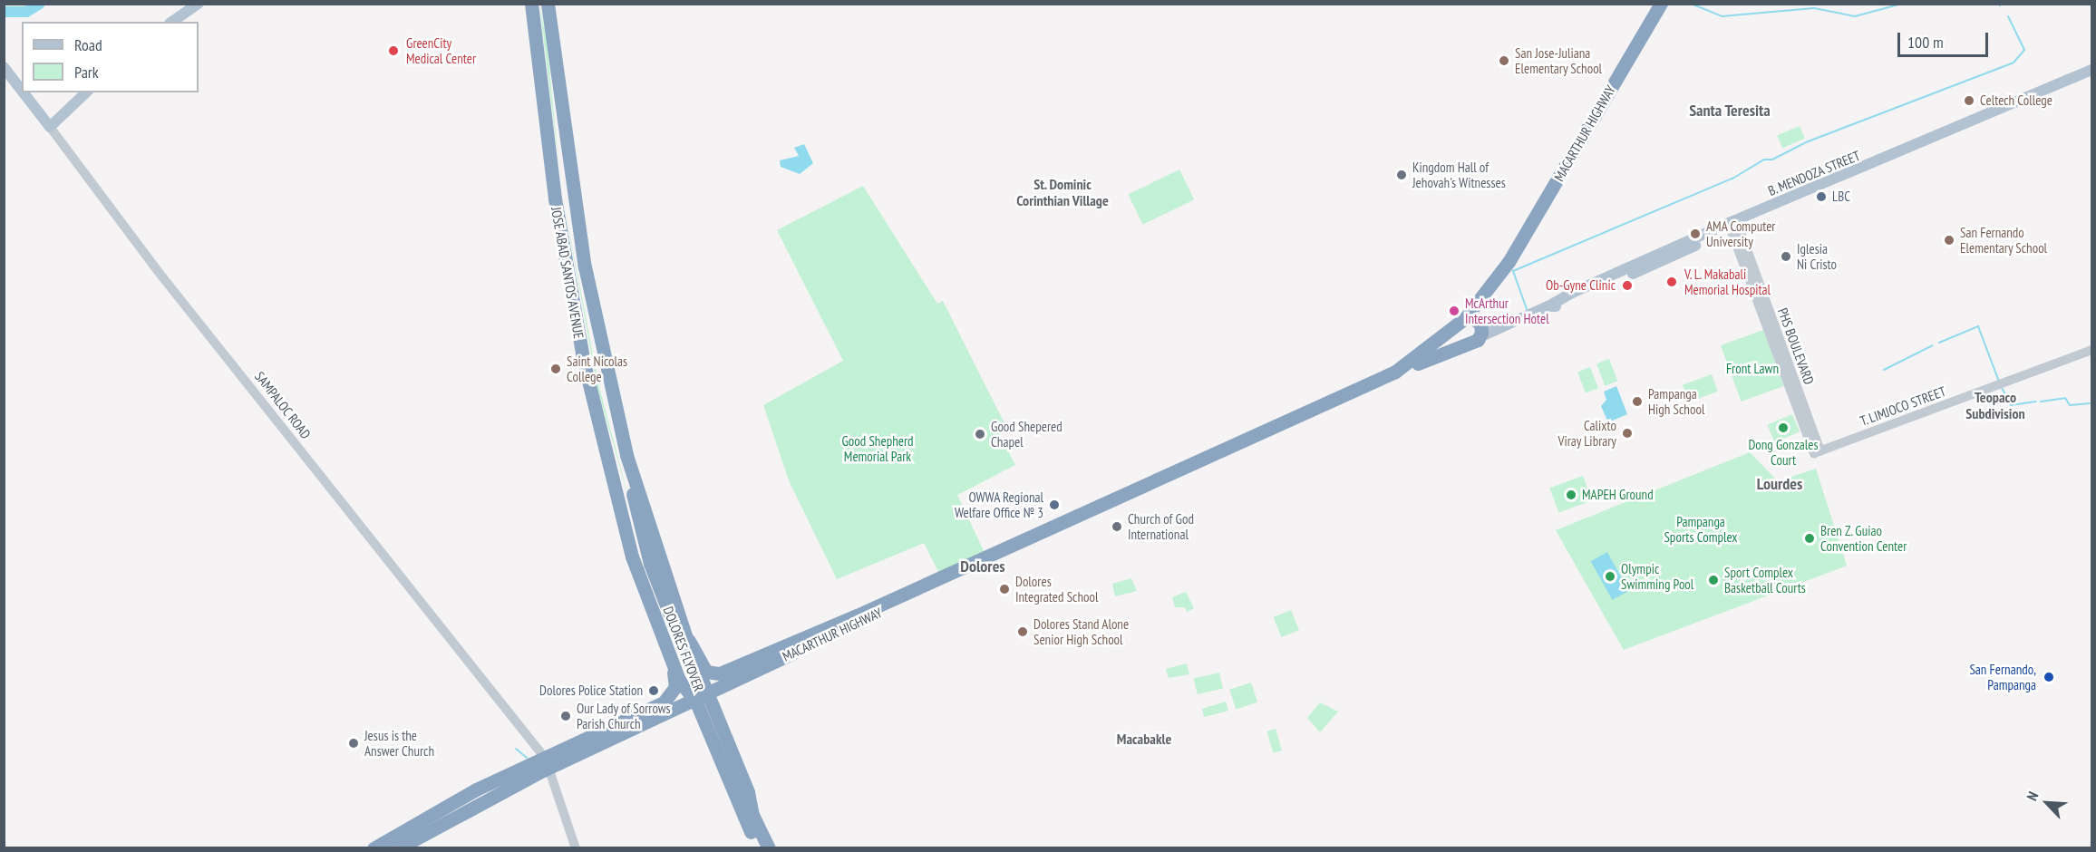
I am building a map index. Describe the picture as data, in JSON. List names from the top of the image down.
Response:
{
  "streets": {
    "highway": ["MACARTHUR HIGHWAY", "JOSE ABAD SANTOS AVENUE", "DOLORES FLYOVER"],
    "main road": ["B. MENDOZA STREET", "SAMPALOC ROAD"],
    "street": ["PHS BOULEVARD", "T. LIMJOCO STREET"]
  },
  "crossings": [
    ["MACARTHUR HIGHWAY", "B. MENDOZA STREET"],
    ["MACARTHUR HIGHWAY", "JOSE ABAD SANTOS AVENUE"],
    ["MACARTHUR HIGHWAY", "SAMPALOC ROAD"],
    ["B. MENDOZA STREET", "PHS BOULEVARD"],
    ["JOSE ABAD SANTOS AVENUE", "DOLORES FLYOVER"],
    ["PHS BOULEVARD", "T. LIMJOCO STREET"]
  ],
  "districts": [
    "Santa Teresita",
    "St. Dominic Corinthian Village",
    "Teopaco Subdivision",
    "Lourdes",
    "Dolores",
    "Macabakle"
  ],
  "parks": ["Front Lawn", "Good Shepherd Memorial Park", "Pampanga Sports Complex"],
  "places": [
    "GreenCity Medical Center",
    "San Jose-Juliana Elementary School",
    "Celtech College",
    "Kingdom Hall of Jehovah's Witnesses",
    "LBC",
    "AMA Computer University",
    "San Fernando Elementary School",
    "Iglesia Ni Cristo",
    "V. L. Makabali Memorial Hospital",
    "Ob-Gyne Clinic",
    "McArthur Intersection Hotel",
    "Saint Nicolas College",
    "Pampanga High School",
    "Dong Gonzales Court",
    "Calixto Viray Library",
    "Good Shepered Chapel",
    "MAPEH Ground",
    "OWWA Regional Welfare Office № 3",
    "Church of God International",
    "Bren Z. Guiao Convention Center",
    "Olympic Swimming Pool",
    "Sport Complex Basketball Courts",
    "Dolores Integrated School",
    "Dolores Stand Alone Senior High School",
    "San Fernando, Pampanga",
    "Dolores Police Station",
    "Our Lady of Sorrows Parish Church",
    "Jesus is the Answer Church"
  ],
  "legend": ["Road", "Park"],
  "scale_bar": "100 m",
  "north": "top left"
}
